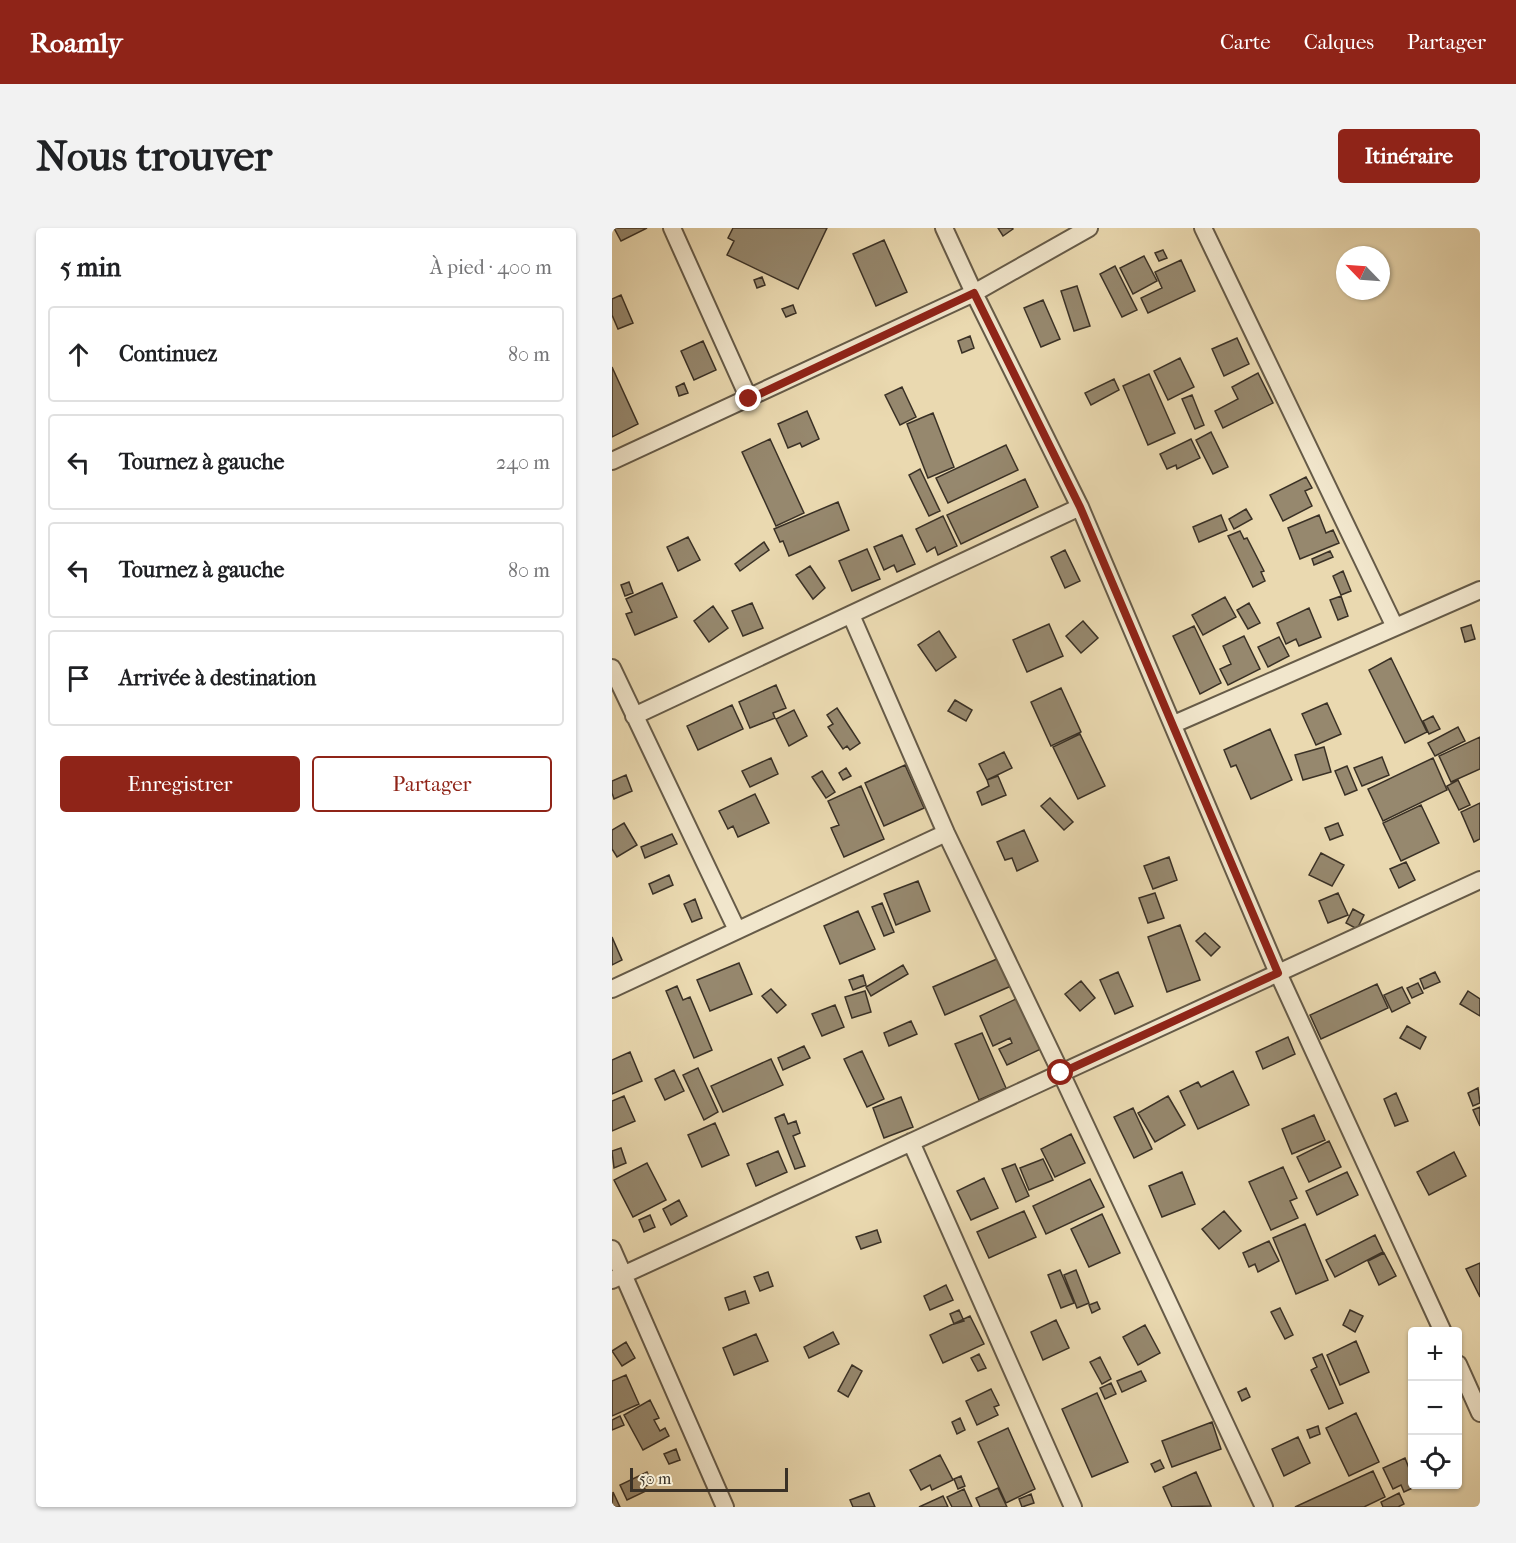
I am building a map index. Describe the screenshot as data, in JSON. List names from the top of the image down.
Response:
{
  "scale_bar": "50 m",
  "north": "top left",
  "page": {
    "header": "Roamly",
    "nav": ["Carte", "Calques", "Partager"],
    "buttons": [
      "Itinéraire",
      ["Enregistrer", "Partager"]
    ],
    "title": "Nous trouver",
    "heading": ["5 min", "À pied · 400 m"],
    "list": [
      ["Continuez", "80 m"],
      ["Tournez à gauche", "240 m"],
      ["Tournez à gauche", "80 m"],
      "Arrivée à destination"
    ],
    "map_buttons": ["+", "−"],
    "scale": "50 m"
  }
}
